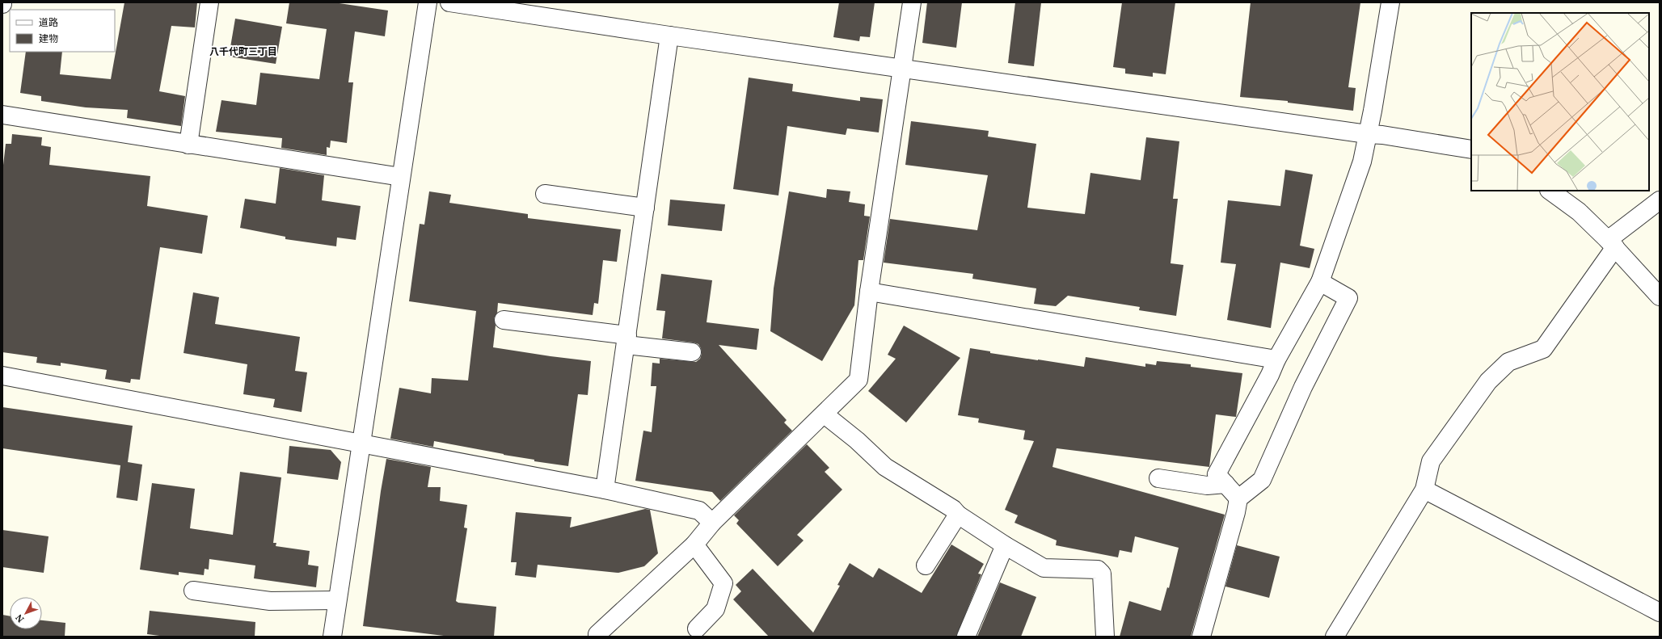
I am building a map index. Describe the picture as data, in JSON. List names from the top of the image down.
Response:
{
  "districts": ["八千代町三丁目"],
  "legend": ["道路", "建物"],
  "north": "bottom left"
}
